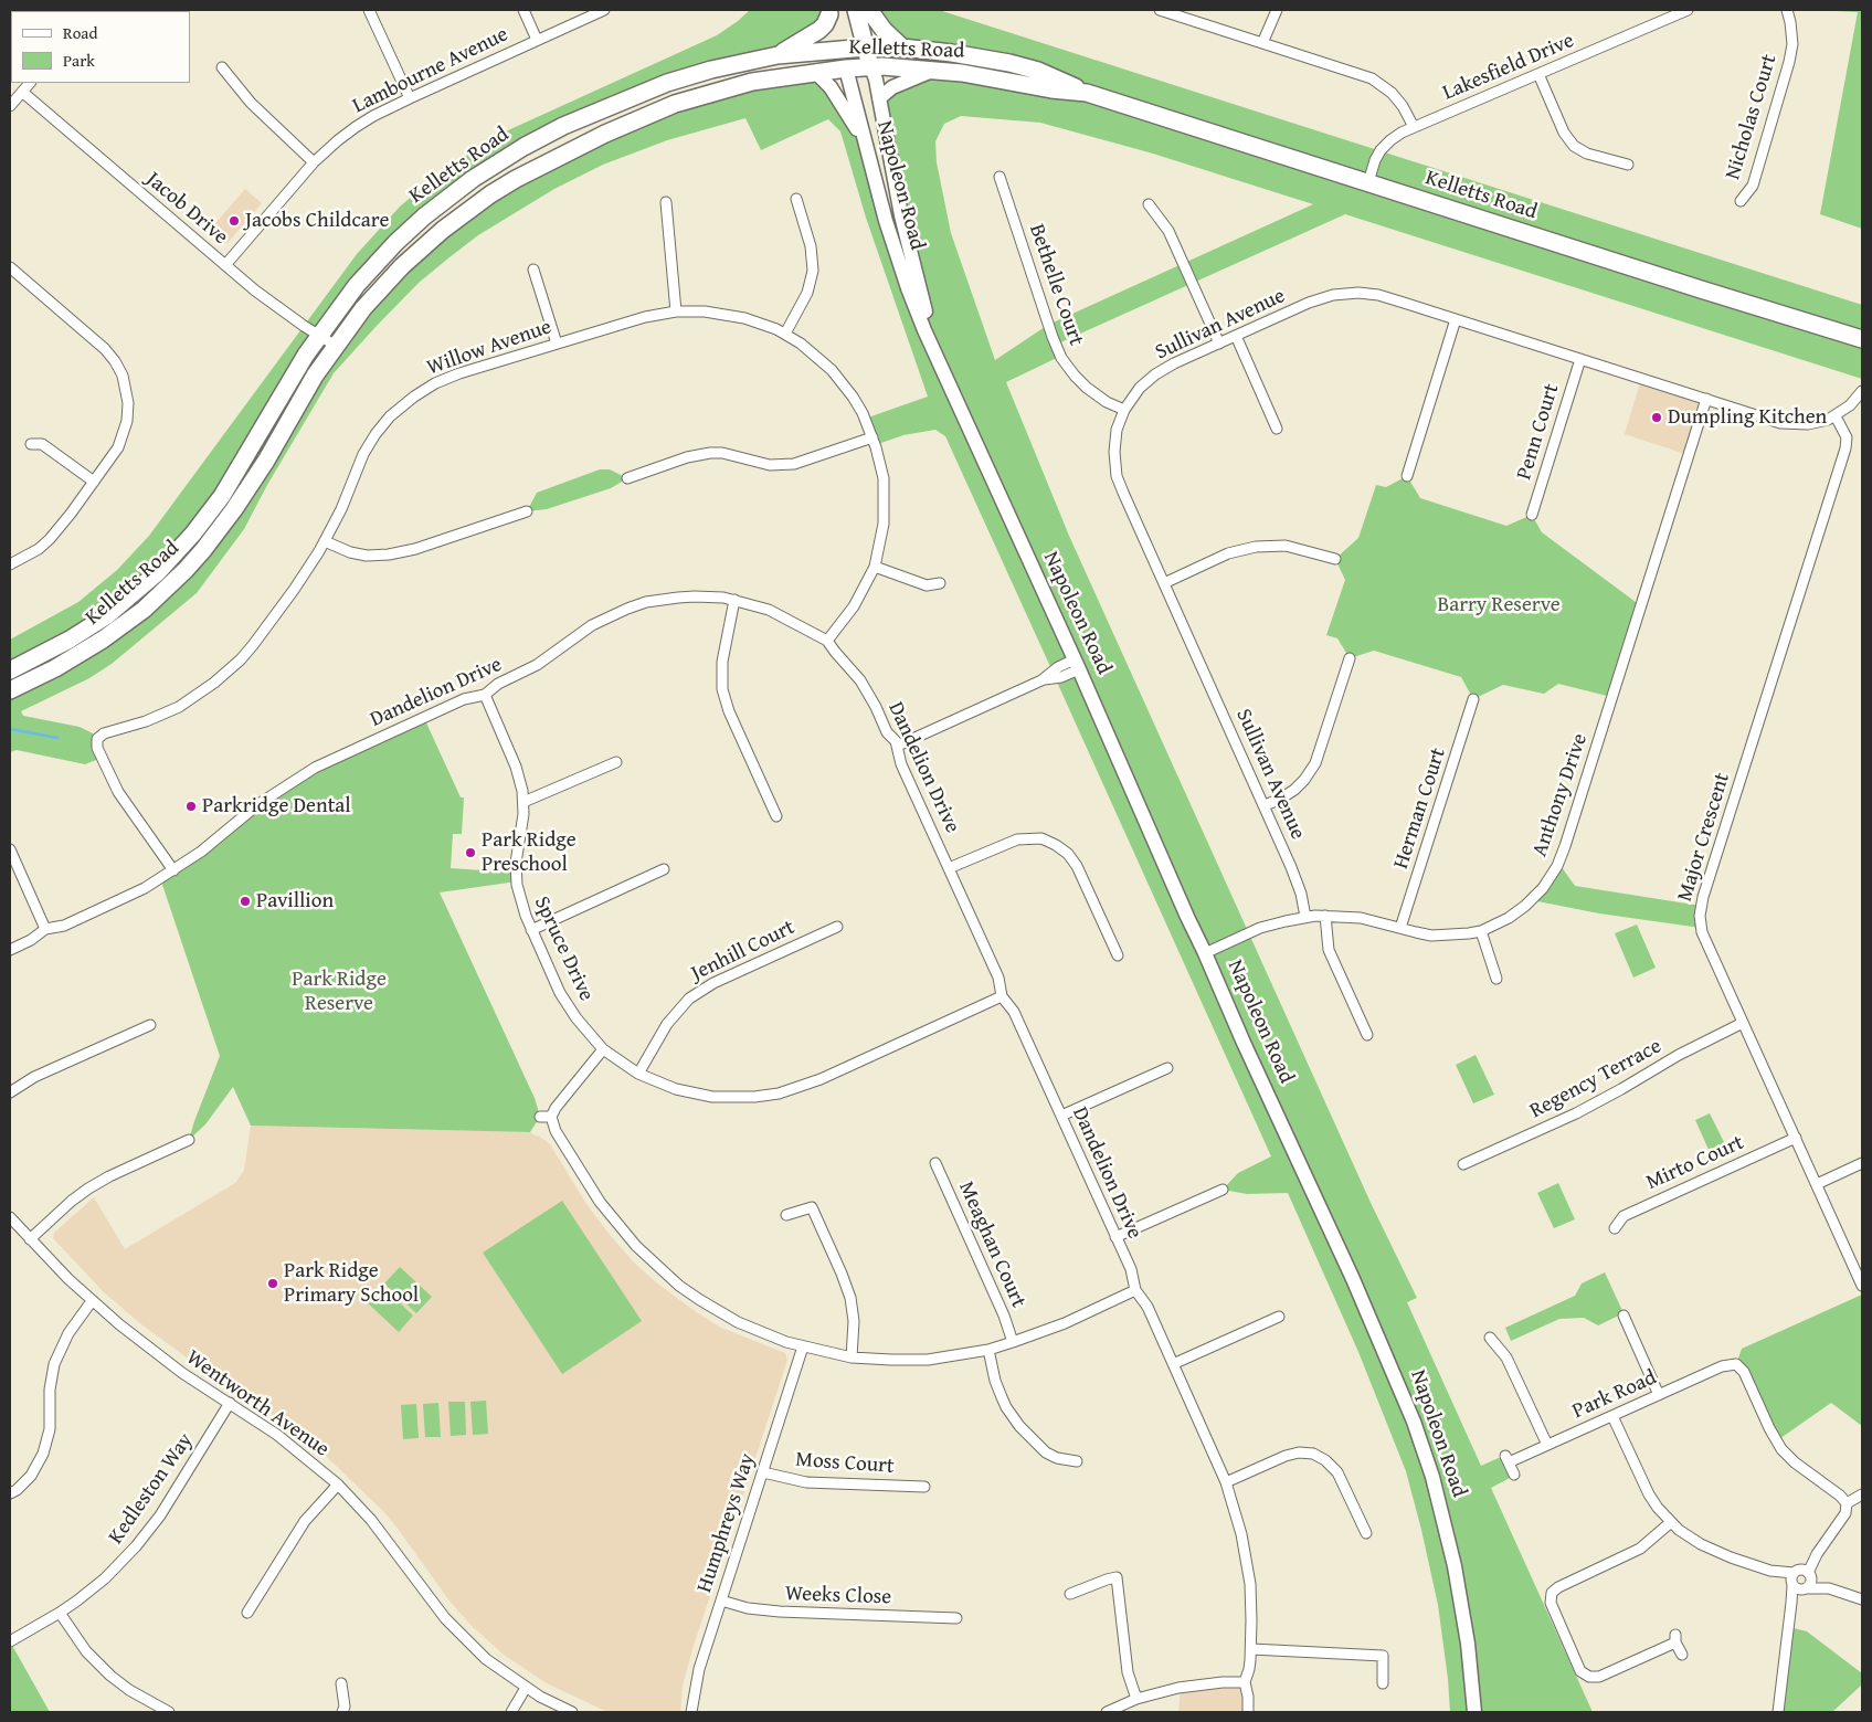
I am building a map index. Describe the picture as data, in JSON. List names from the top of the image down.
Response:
{
  "streets": {
    "main road": ["Kelletts Road", "Napoleon Road"],
    "street": [
      "Lakesfield Drive",
      "Lambourne Avenue",
      "Nicholas Court",
      "Jacob Drive",
      "Bethelle Court",
      "Sullivan Avenue",
      "Willow Avenue",
      "Penn Court",
      "Dandelion Drive",
      "Anthony Drive",
      "Herman Court",
      "Major Crescent",
      "Spruce Drive",
      "Jenhill Court",
      "Regency Terrace",
      "Mirto Court",
      "Meaghan Court",
      "Park Road",
      "Wentworth Avenue",
      "Moss Court",
      "Kedleston Way",
      "Humphreys Way",
      "Weeks Close"
    ]
  },
  "crossings": [
    ["Kelletts Road", "Lakesfield Drive"],
    ["Kelletts Road", "Napoleon Road"],
    ["Kelletts Road", "Jacob Drive"],
    ["Lambourne Avenue", "Jacob Drive"],
    ["Napoleon Road", "Anthony Drive"],
    ["Bethelle Court", "Sullivan Avenue"],
    ["Sullivan Avenue", "Penn Court"],
    ["Sullivan Avenue", "Anthony Drive"],
    ["Sullivan Avenue", "Major Crescent"],
    ["Willow Avenue", "Dandelion Drive"],
    ["Dandelion Drive", "Spruce Drive"],
    ["Anthony Drive", "Herman Court"],
    ["Major Crescent", "Regency Terrace"],
    ["Major Crescent", "Mirto Court"],
    ["Spruce Drive", "Jenhill Court"],
    ["Wentworth Avenue", "Kedleston Way"],
    ["Moss Court", "Humphreys Way"],
    ["Humphreys Way", "Weeks Close"]
  ],
  "parks": ["Barry Reserve", "Park Ridge Reserve"],
  "places": [
    "Jacobs Childcare",
    "Dumpling Kitchen",
    "Parkridge Dental",
    "Park Ridge Preschool",
    "Pavillion",
    "Park Ridge Primary School"
  ],
  "legend": ["Road", "Park"]
}
